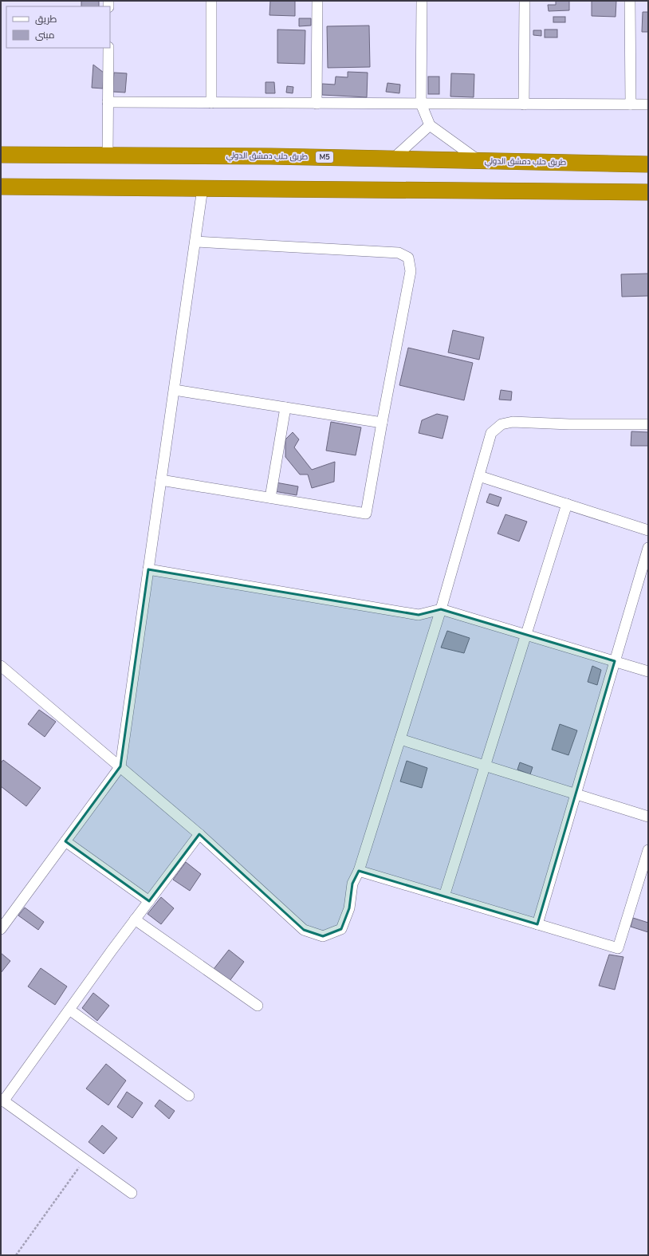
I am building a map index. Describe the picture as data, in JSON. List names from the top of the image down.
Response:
{
  "streets": {
    "highway": ["طريق حلب دمشق الدولي", "M5"]
  },
  "legend": ["طريق", "مبنى"]
}
